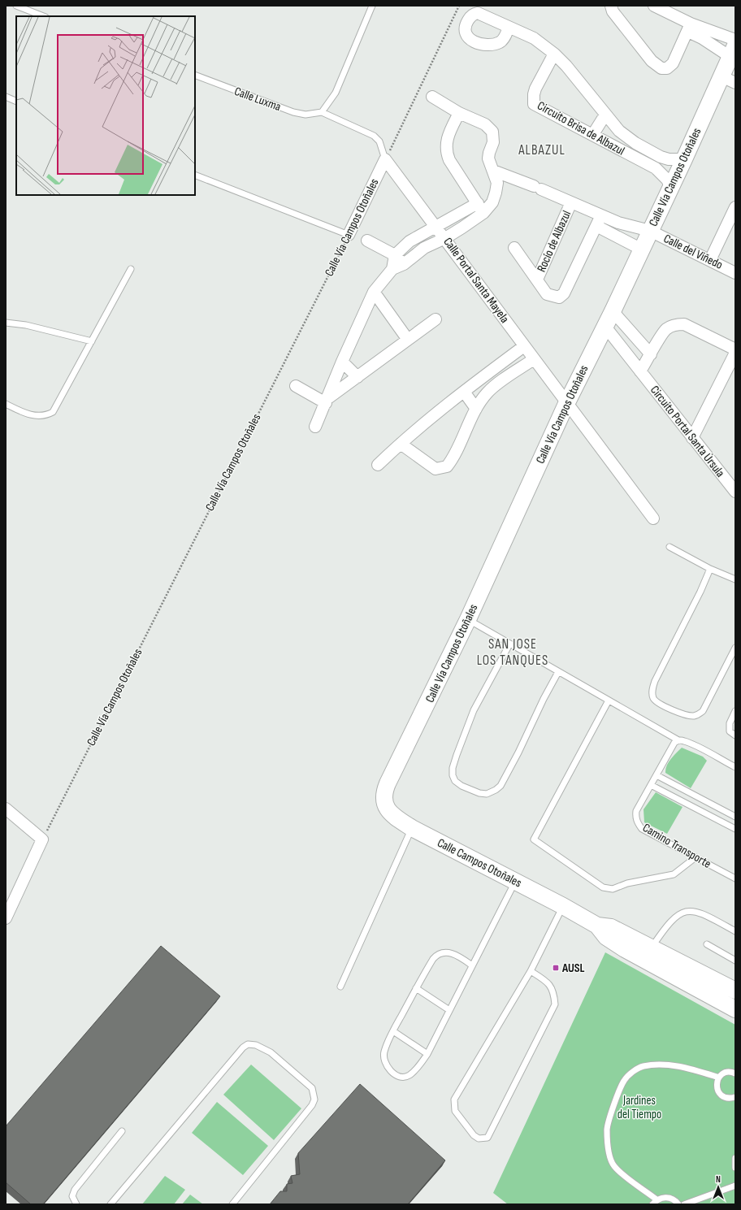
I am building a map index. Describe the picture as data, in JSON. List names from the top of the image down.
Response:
{
  "streets": {
    "street": [
      "Circuito Brisa de Albazul",
      "Calle Vía Campos Otoñales",
      "Rocío de Albazul",
      "Calle del Viñedo",
      "Calle Portal Santa Mayela",
      "Circuito Portal Santa Úrsula",
      "Calle Campos Otoñales"
    ],
    "lane": ["Calle Luxma", "Camino Transporte"]
  },
  "crossings": [
    ["Circuito Brisa de Albazul", "Calle Vía Campos Otoñales"],
    ["Calle Vía Campos Otoñales", "Rocío de Albazul"],
    ["Calle Vía Campos Otoñales", "Calle del Viñedo"],
    ["Calle Vía Campos Otoñales", "Calle Portal Santa Mayela"],
    ["Calle Vía Campos Otoñales", "Circuito Portal Santa Úrsula"],
    ["Calle Vía Campos Otoñales", "Calle Campos Otoñales"],
    ["Rocío de Albazul", "Calle del Viñedo"]
  ],
  "districts": ["ALBAZUL", "SAN JOSE LOS TANQUES"],
  "parks": ["Jardines del Tiempo"],
  "places": {
    "transit": ["AUSL"]
  },
  "north": "top"
}
